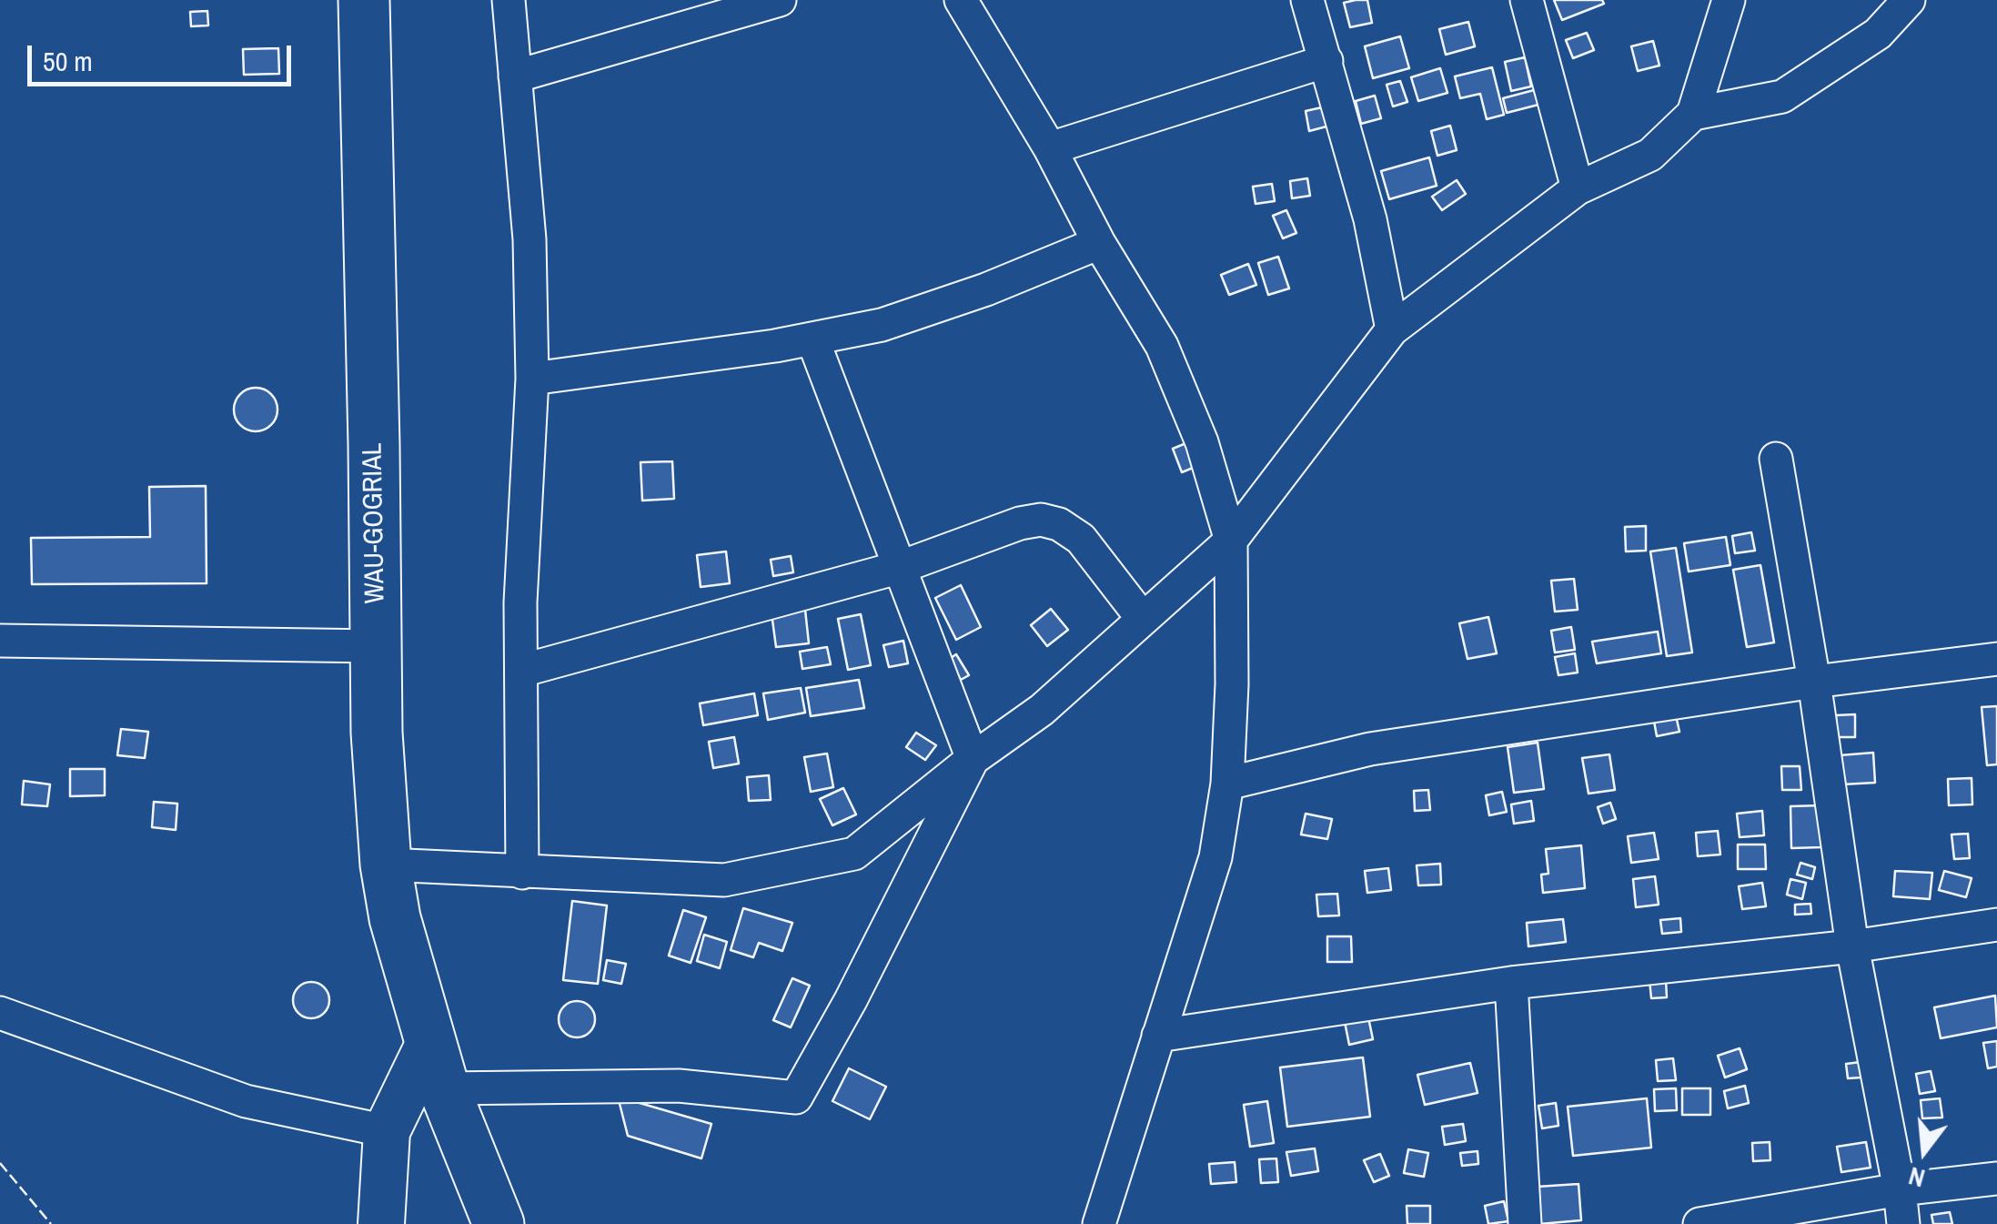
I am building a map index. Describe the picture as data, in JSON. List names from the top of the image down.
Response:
{
  "streets": {
    "main road": ["WAU-GOGRIAL"]
  },
  "scale_bar": "50 m",
  "north": "bottom"
}
